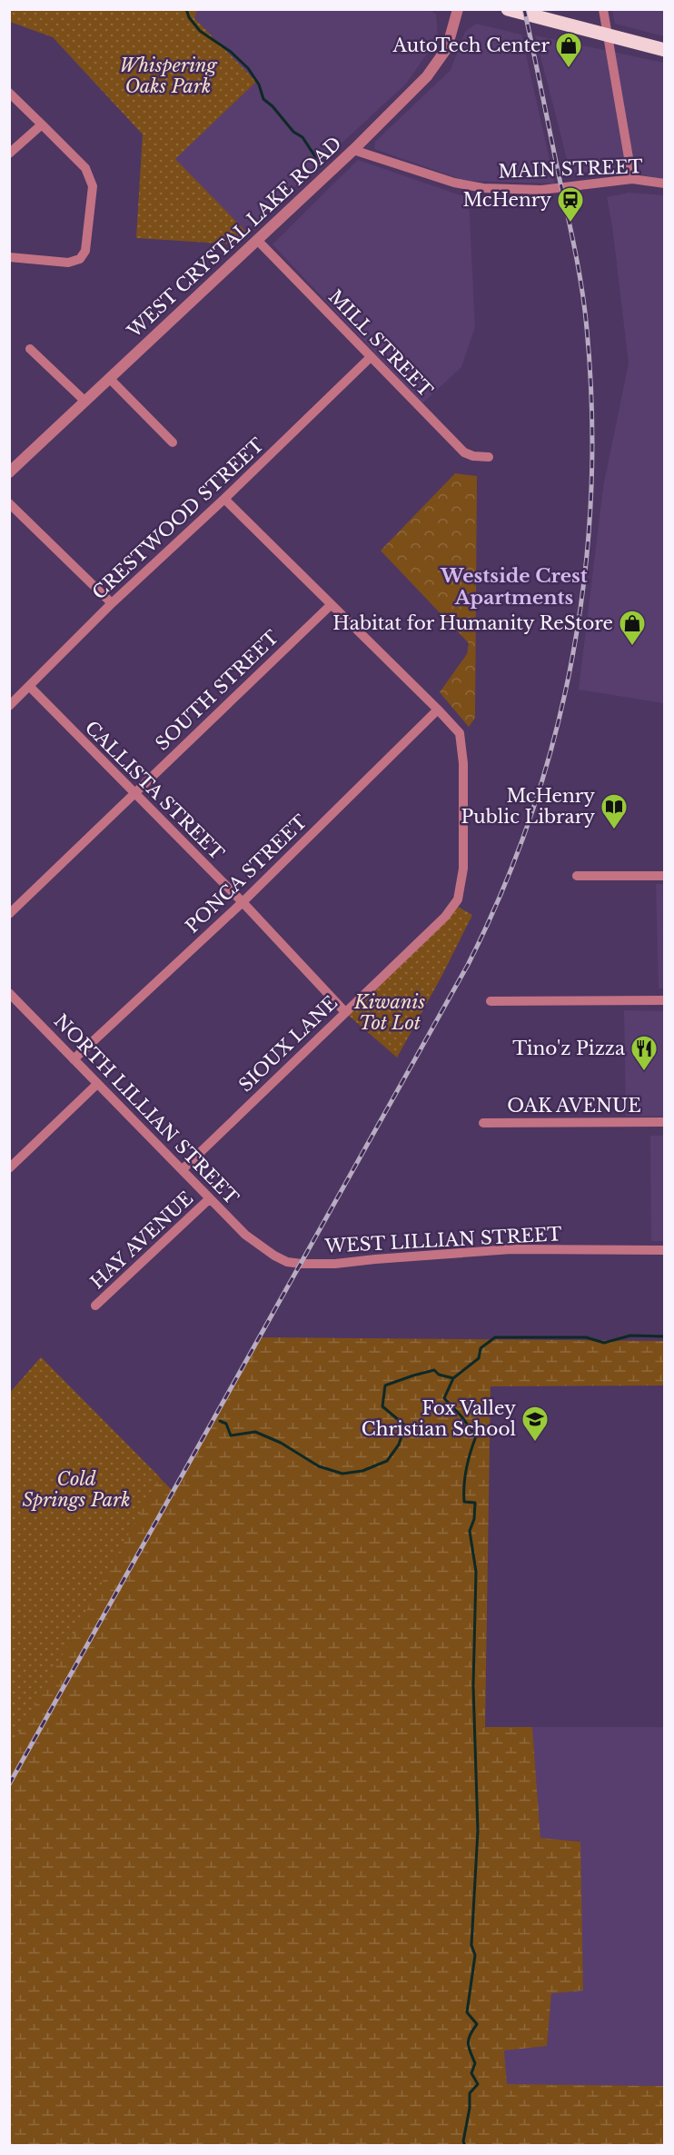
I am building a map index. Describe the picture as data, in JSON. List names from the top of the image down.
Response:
{
  "streets": {
    "street": [
      "MAIN STREET",
      "WEST CRYSTAL LAKE ROAD",
      "MILL STREET",
      "CRESTWOOD STREET",
      "SOUTH STREET",
      "CALLISTA STREET",
      "PONCA STREET",
      "SIOUX LANE",
      "OAK AVENUE",
      "NORTH LILLIAN STREET",
      "HAY AVENUE",
      "WEST LILLIAN STREET"
    ]
  },
  "crossings": [
    ["MAIN STREET", "WEST CRYSTAL LAKE ROAD"],
    ["WEST CRYSTAL LAKE ROAD", "MILL STREET"],
    ["MILL STREET", "CRESTWOOD STREET"],
    ["CRESTWOOD STREET", "CALLISTA STREET"],
    ["CRESTWOOD STREET", "SIOUX LANE"],
    ["SOUTH STREET", "CALLISTA STREET"],
    ["SOUTH STREET", "SIOUX LANE"],
    ["CALLISTA STREET", "PONCA STREET"],
    ["CALLISTA STREET", "SIOUX LANE"],
    ["PONCA STREET", "SIOUX LANE"],
    ["PONCA STREET", "NORTH LILLIAN STREET"],
    ["SIOUX LANE", "NORTH LILLIAN STREET"],
    ["NORTH LILLIAN STREET", "HAY AVENUE"],
    ["NORTH LILLIAN STREET", "WEST LILLIAN STREET"]
  ],
  "districts": ["Westside Crest Apartments"],
  "parks": ["Whispering Oaks Park", "Kiwanis Tot Lot", "Cold Springs Park"],
  "places": {
    "shop": ["AutoTech Center", "Habitat for Humanity ReStore"],
    "station": ["McHenry"],
    "library": ["McHenry Public Library"],
    "restaurant": ["Tino'z Pizza"],
    "school or university": ["Fox Valley Christian School"]
  }
}
